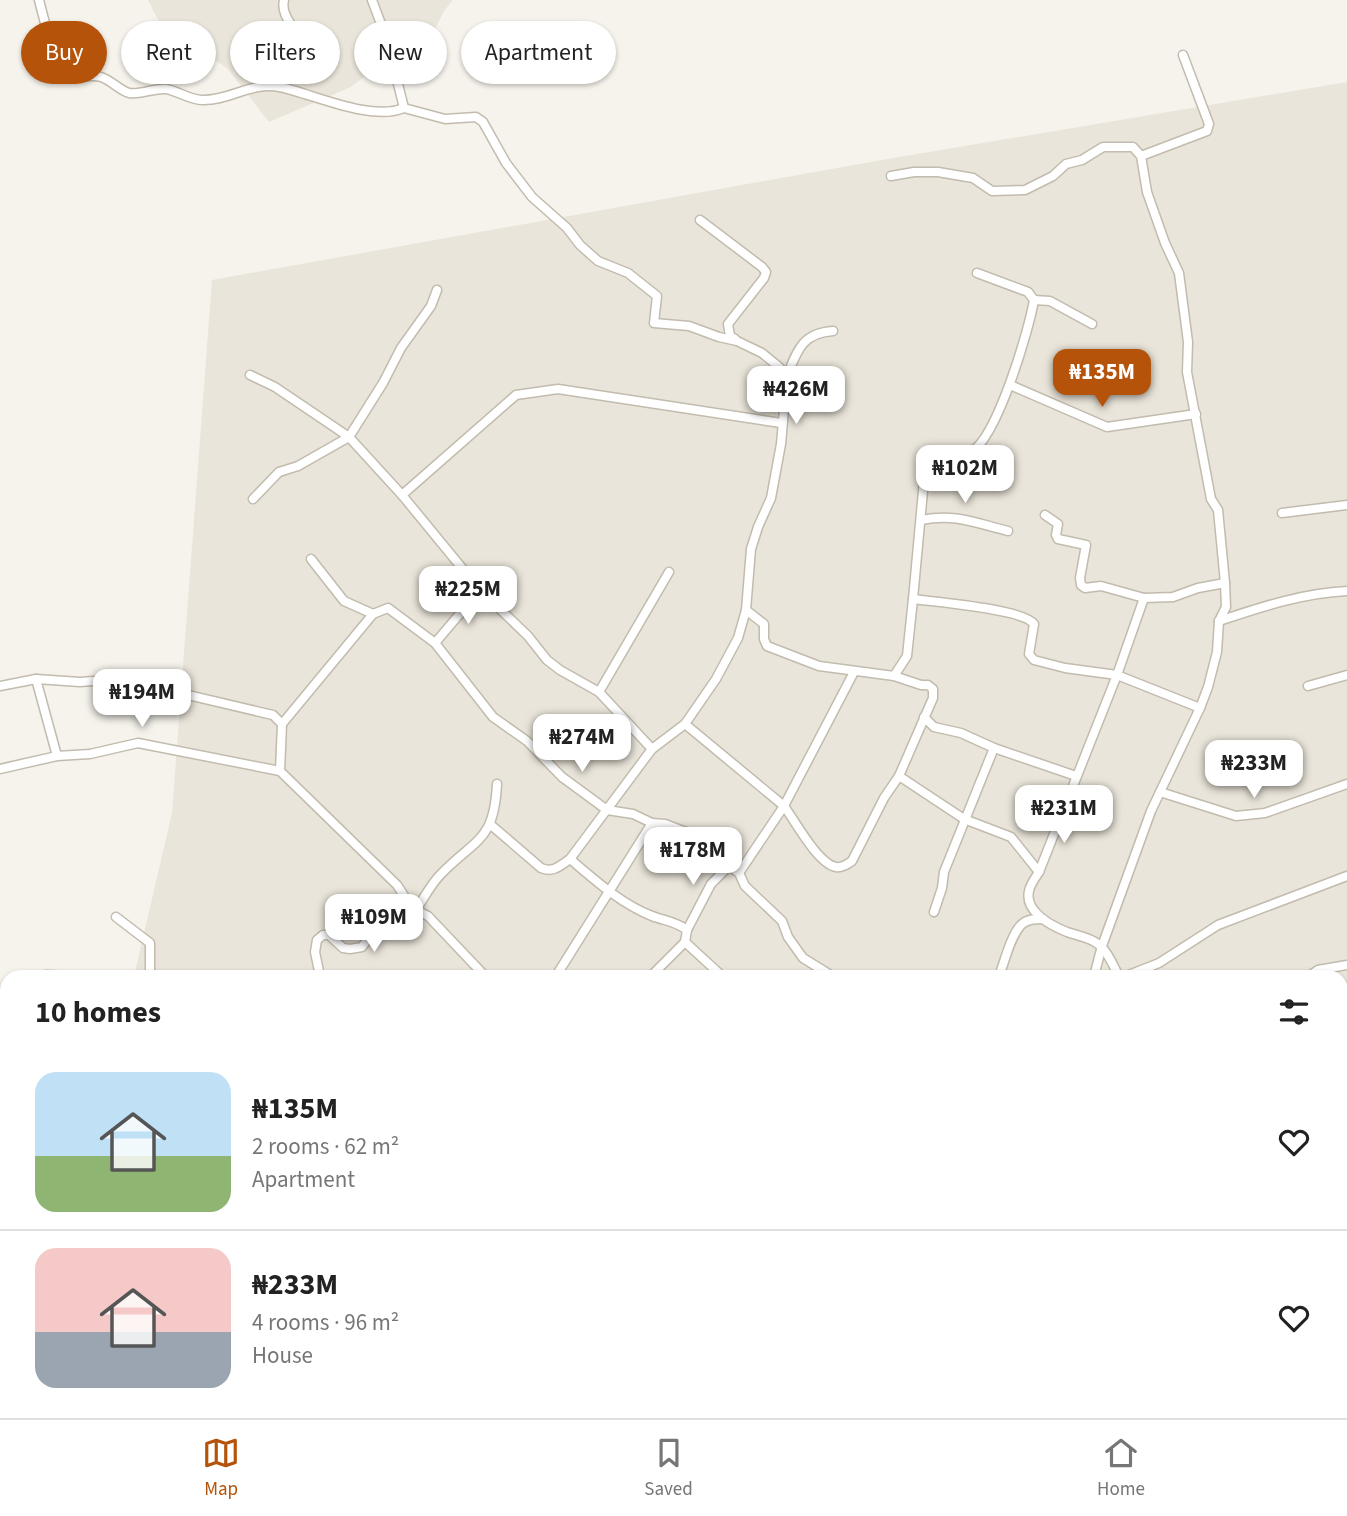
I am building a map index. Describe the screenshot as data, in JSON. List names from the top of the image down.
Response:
{
  "page": {
    "chip": [
      "Buy",
      "Rent",
      "Filters",
      "New",
      "Apartment"
    ],
    "price": [
      "₦135M",
      "₦426M",
      "₦102M",
      "₦225M",
      "₦194M",
      "₦274M",
      "₦233M",
      "₦231M",
      "₦178M",
      "₦109M"
    ],
    "heading": "10 homes",
    "list": [
      {
        "name": "₦135M",
        "note": "2 rooms · 62 m² · Apartment"
      },
      {
        "name": "₦233M",
        "note": "4 rooms · 96 m² · House"
      }
    ],
    "tabs": ["Map", "Saved", "Home"]
  }
}
